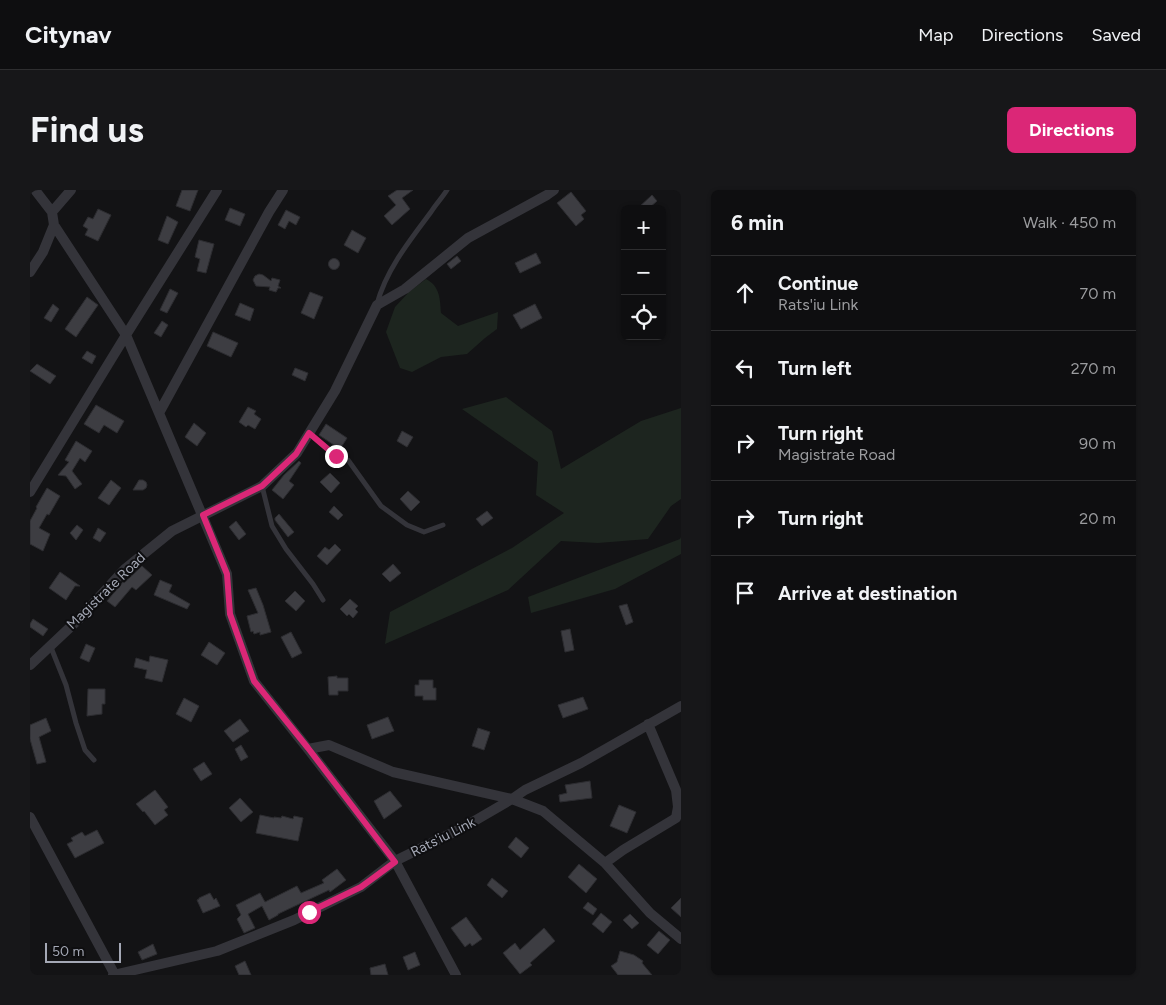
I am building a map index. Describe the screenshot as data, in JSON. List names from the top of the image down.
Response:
{
  "streets": {
    "street": ["Magistrate Road", "Rats'iu Link"]
  },
  "scale_bar": "50 m",
  "page": {
    "header": "Citynav",
    "nav": ["Map", "Directions", "Saved"],
    "buttons": "Directions",
    "title": "Find us",
    "heading": ["6 min", "Walk · 450 m"],
    "map_buttons": ["+", "−"],
    "list": [
      ["Continue", "Rats'iu Link", "70 m"],
      ["Turn left", "270 m"],
      ["Turn right", "Magistrate Road", "90 m"],
      ["Turn right", "20 m"],
      "Arrive at destination"
    ],
    "scale": "50 m"
  }
}
